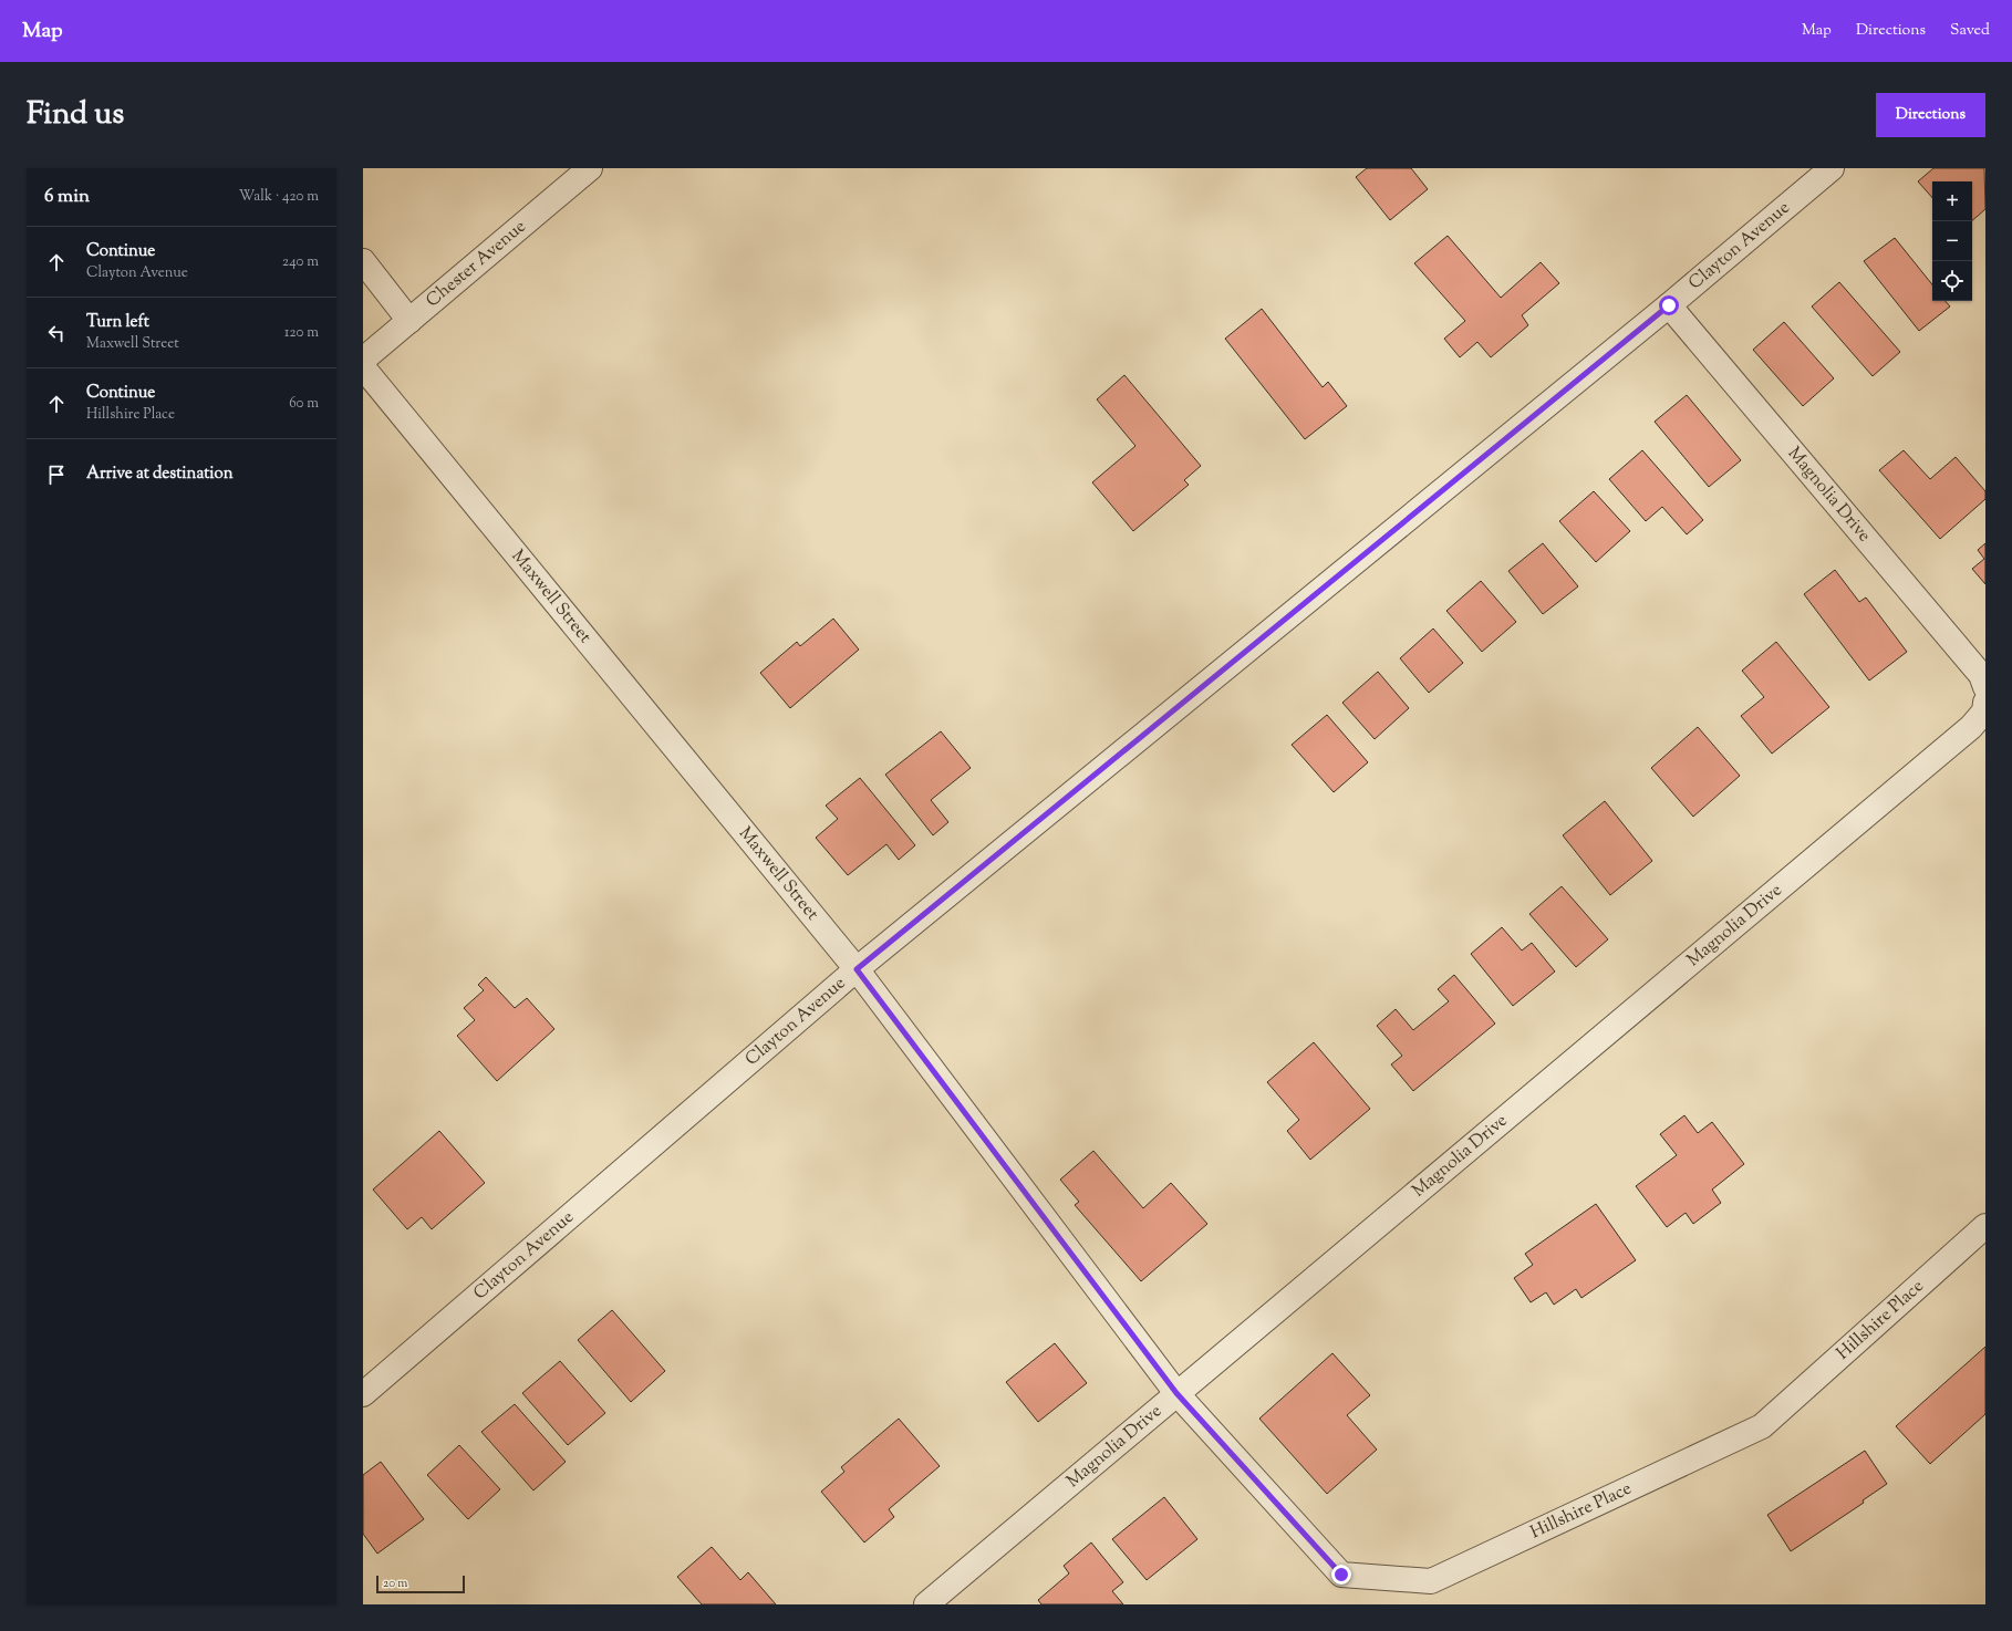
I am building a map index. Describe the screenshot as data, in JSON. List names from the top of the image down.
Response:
{
  "streets": {
    "street": [
      "Clayton Avenue",
      "Chester Avenue",
      "Magnolia Drive",
      "Maxwell Street",
      "Hillshire Place"
    ]
  },
  "crossings": [
    ["Clayton Avenue", "Magnolia Drive"],
    ["Clayton Avenue", "Maxwell Street"],
    ["Magnolia Drive", "Maxwell Street"],
    ["Magnolia Drive", "Hillshire Place"],
    ["Maxwell Street", "Hillshire Place"]
  ],
  "scale_bar": "20 m",
  "page": {
    "header": "Map",
    "nav": ["Map", "Directions", "Saved"],
    "title": "Find us",
    "buttons": "Directions",
    "heading": ["6 min", "Walk · 420 m"],
    "map_buttons": ["+", "−"],
    "list": [
      ["Continue", "Clayton Avenue", "240 m"],
      ["Turn left", "Maxwell Street", "120 m"],
      ["Continue", "Hillshire Place", "60 m"],
      "Arrive at destination"
    ],
    "scale": "20 m"
  }
}
